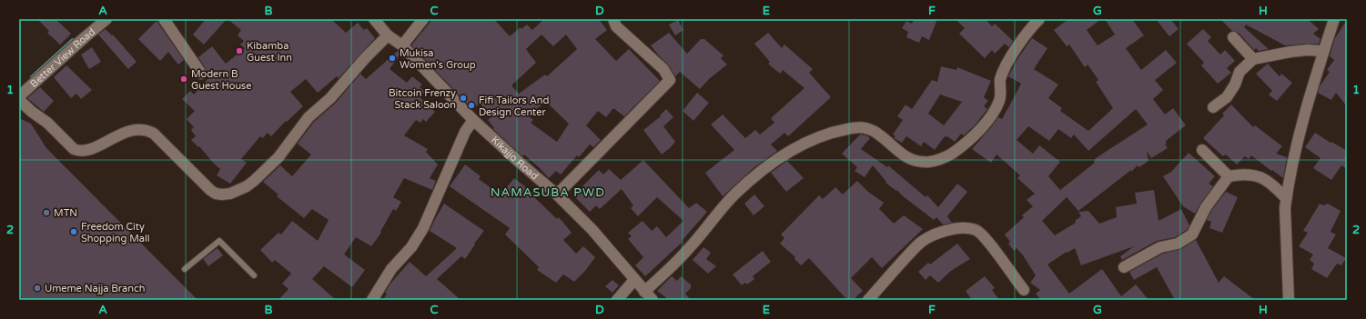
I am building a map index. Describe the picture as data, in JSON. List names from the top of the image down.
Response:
{
  "streets": {
    "street": ["Better View Road", "Kikajjo Road"]
  },
  "districts": ["NAMASUBA PWD"],
  "places": [
    "Kibamba Guest Inn",
    "Mukisa Women's Group",
    "Modern B Guest House",
    "Bitcoin Frenzy Stack Saloon",
    "Fifi Tailors And Design Center",
    "MTN",
    "Freedom City Shopping Mall",
    "Umeme Najja Branch"
  ],
  "grid": {
    "columns": [
      "A",
      "B",
      "C",
      "D",
      "E",
      "F",
      "G",
      "H"
    ],
    "rows": ["1", "2"]
  }
}
